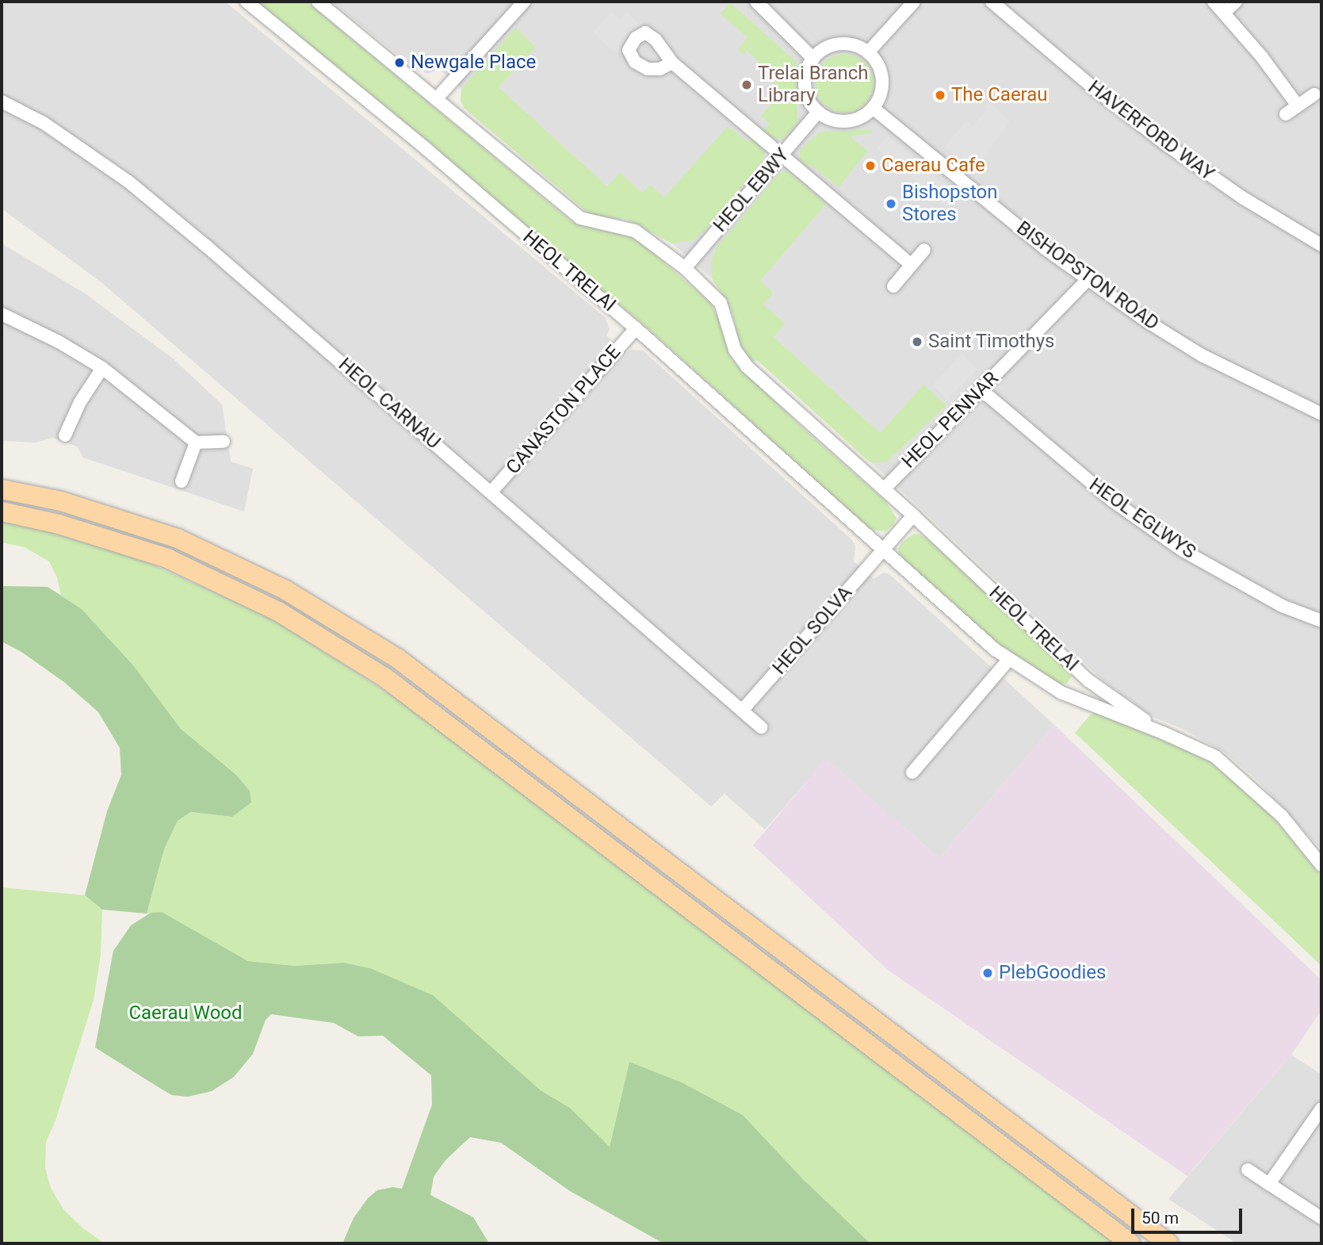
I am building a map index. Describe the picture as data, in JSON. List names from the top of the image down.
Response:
{
  "streets": {
    "street": [
      "HAVERFORD WAY",
      "HEOL EBWY",
      "HEOL TRELAI",
      "BISHOPSTON ROAD",
      "HEOL CARNAU",
      "CANASTON PLACE",
      "HEOL PENNAR",
      "HEOL EGLWYS",
      "HEOL SOLVA"
    ]
  },
  "crossings": [
    ["HEOL EBWY", "HEOL TRELAI"],
    ["HEOL EBWY", "BISHOPSTON ROAD"],
    ["HEOL TRELAI", "CANASTON PLACE"],
    ["HEOL TRELAI", "HEOL PENNAR"],
    ["HEOL TRELAI", "HEOL SOLVA"],
    ["BISHOPSTON ROAD", "HEOL PENNAR"],
    ["HEOL CARNAU", "CANASTON PLACE"],
    ["HEOL CARNAU", "HEOL SOLVA"],
    ["HEOL PENNAR", "HEOL EGLWYS"]
  ],
  "parks": ["Caerau Wood"],
  "places": [
    "Newgale Place",
    "Trelai Branch Library",
    "The Caerau",
    "Caerau Cafe",
    "Bishopston Stores",
    "Saint Timothys",
    "PlebGoodies"
  ],
  "scale_bar": "50 m"
}
